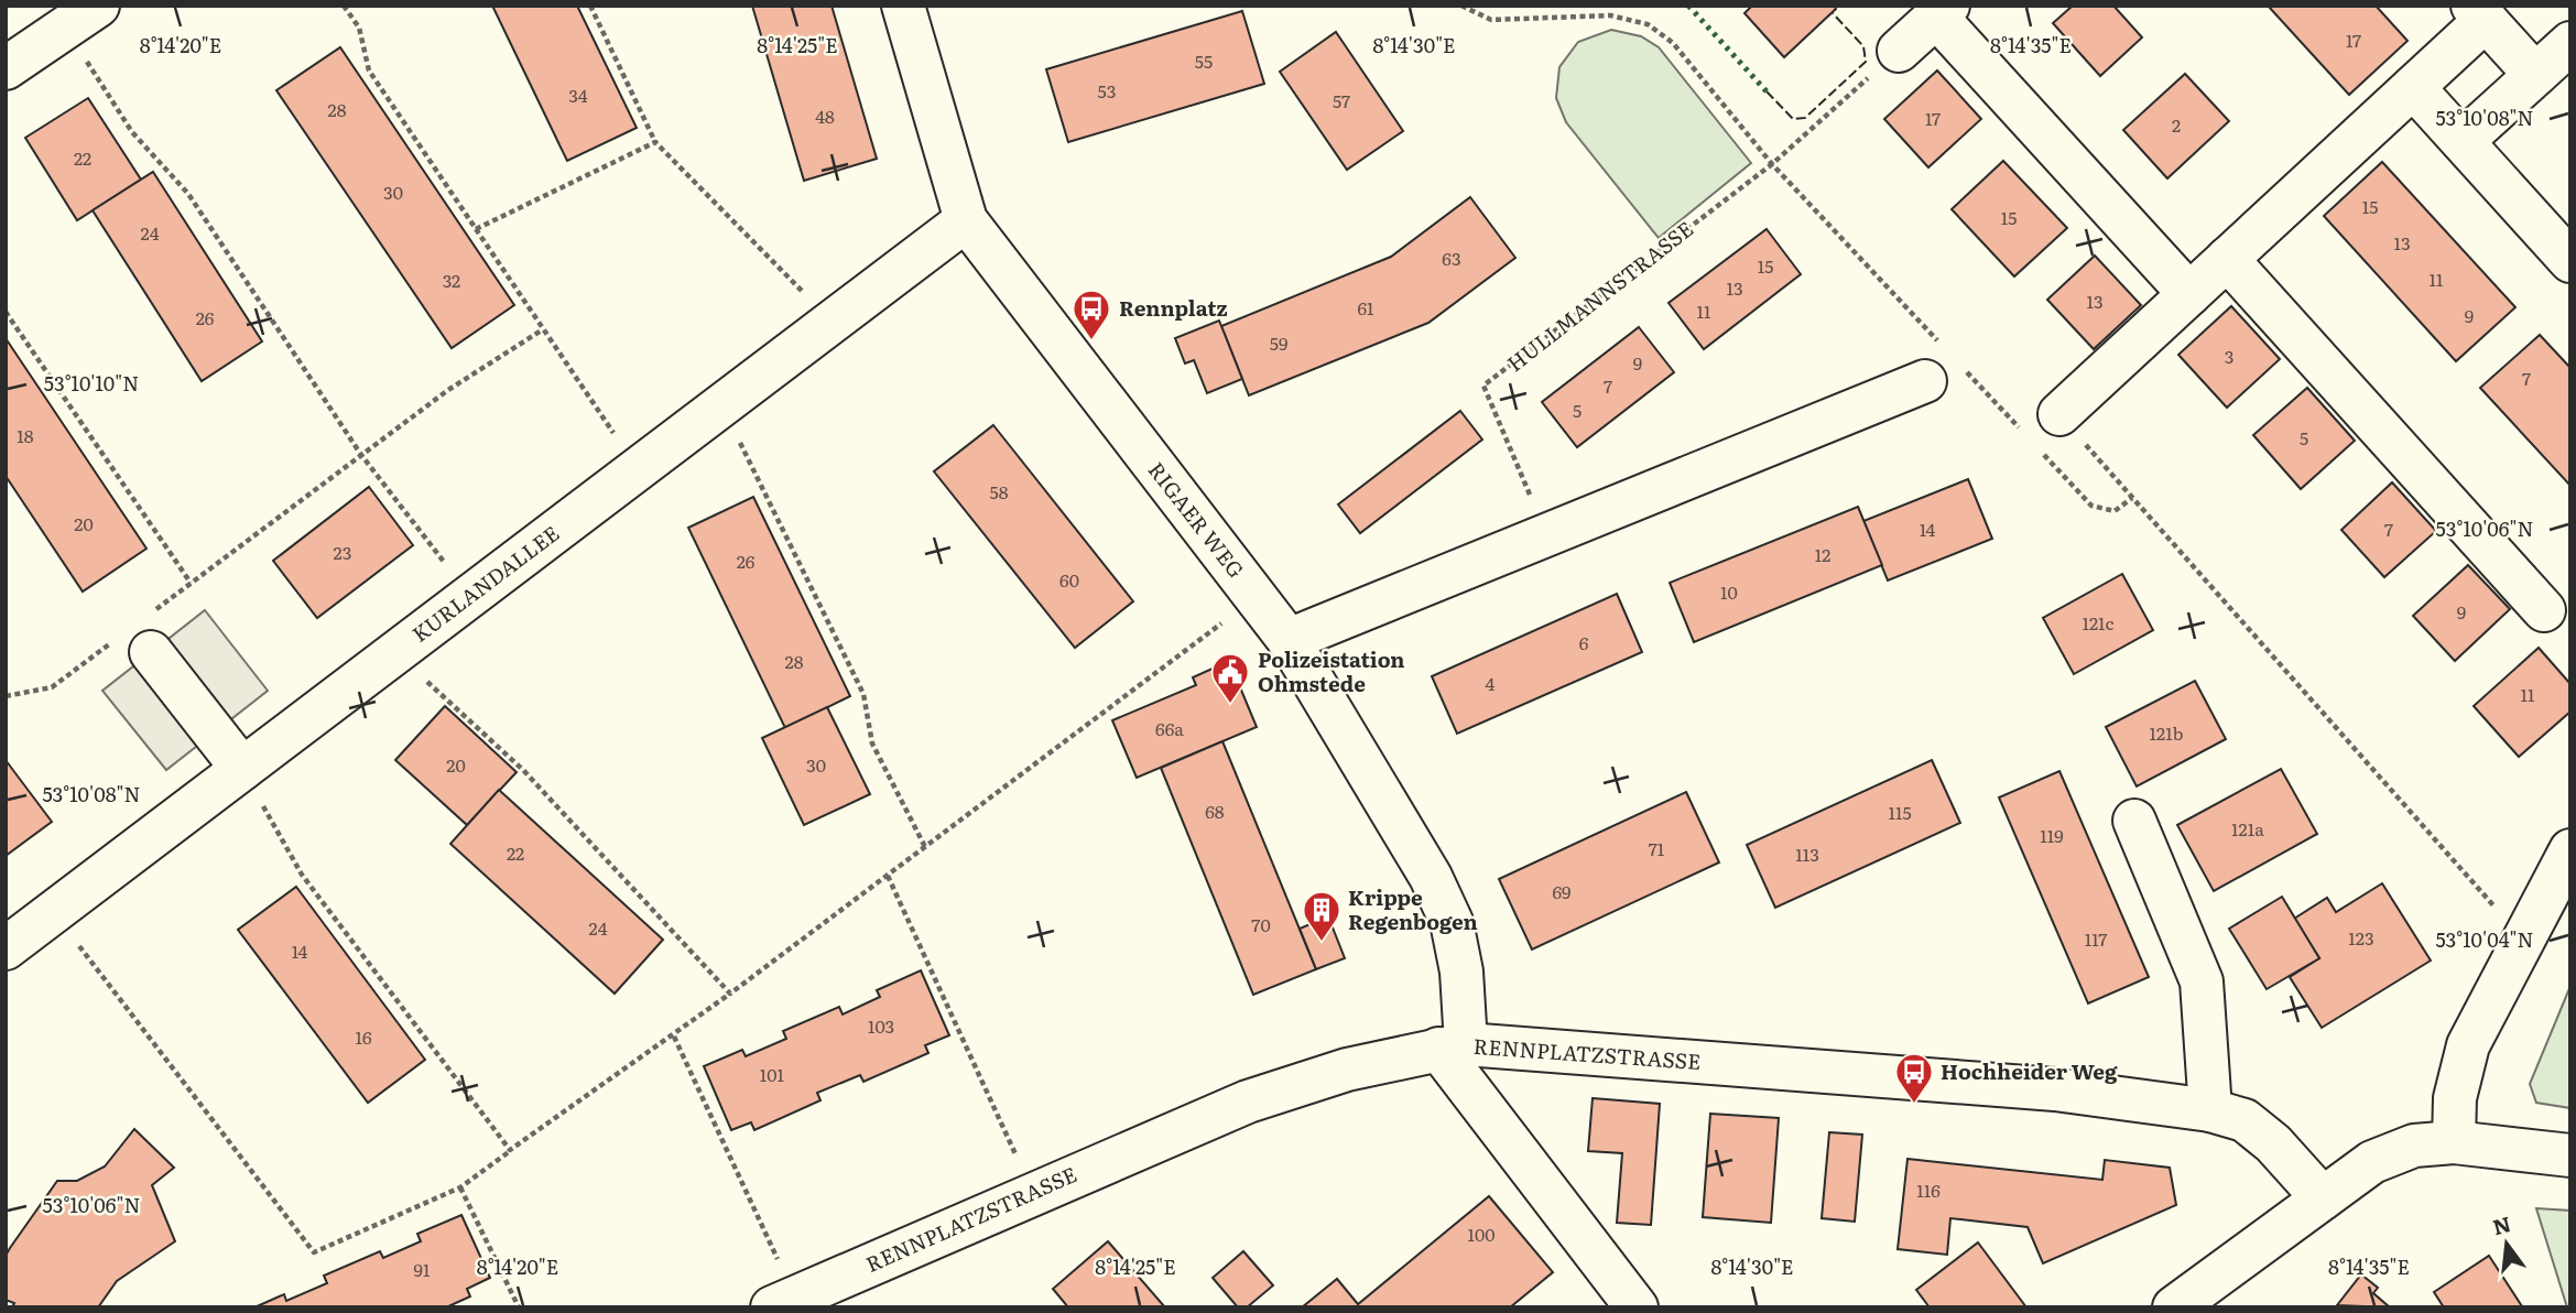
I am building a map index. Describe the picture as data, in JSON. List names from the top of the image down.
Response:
{
  "streets": {
    "street": ["RIGAER WEG", "KURLANDALLEE", "RENNPLATZSTRASSE"],
    "path": ["HULLMANNSTRASSE"]
  },
  "crossings": [
    ["RIGAER WEG", "KURLANDALLEE"],
    ["RIGAER WEG", "RENNPLATZSTRASSE"]
  ],
  "places": {
    "bus stop": ["Rennplatz", "Hochheider Weg"],
    "public building": ["Polizeistation Ohmstede"],
    "building": ["Krippe Regenbogen"]
  },
  "house_numbers": [
    "17",
    "55",
    "53",
    "34",
    "57",
    "28",
    "48",
    "17",
    "2",
    "22",
    "30",
    "15",
    "15",
    "24",
    "13",
    "63",
    "15",
    "11",
    "32",
    "13",
    "13",
    "61",
    "11",
    "9",
    "26",
    "59",
    "3",
    "9",
    "7",
    "7",
    "5",
    "18",
    "5",
    "58",
    "20",
    "14",
    "7",
    "23",
    "12",
    "26",
    "60",
    "10",
    "9",
    "121c",
    "6",
    "28",
    "4",
    "11",
    "66a",
    "121b",
    "20",
    "30",
    "68",
    "115",
    "121a",
    "119",
    "71",
    "22",
    "113",
    "69",
    "70",
    "24",
    "123",
    "117",
    "14",
    "103",
    "16",
    "101",
    "116",
    "100",
    "91"
  ],
  "north": "top",
  "coordinates": [
    "8°14'20\"E",
    "8°14'25\"E",
    "8°14'30\"E",
    "8°14'35\"E",
    "53°10'08\"N",
    "53°10'10\"N",
    "53°10'06\"N",
    "53°10'04\"N"
  ]
}
